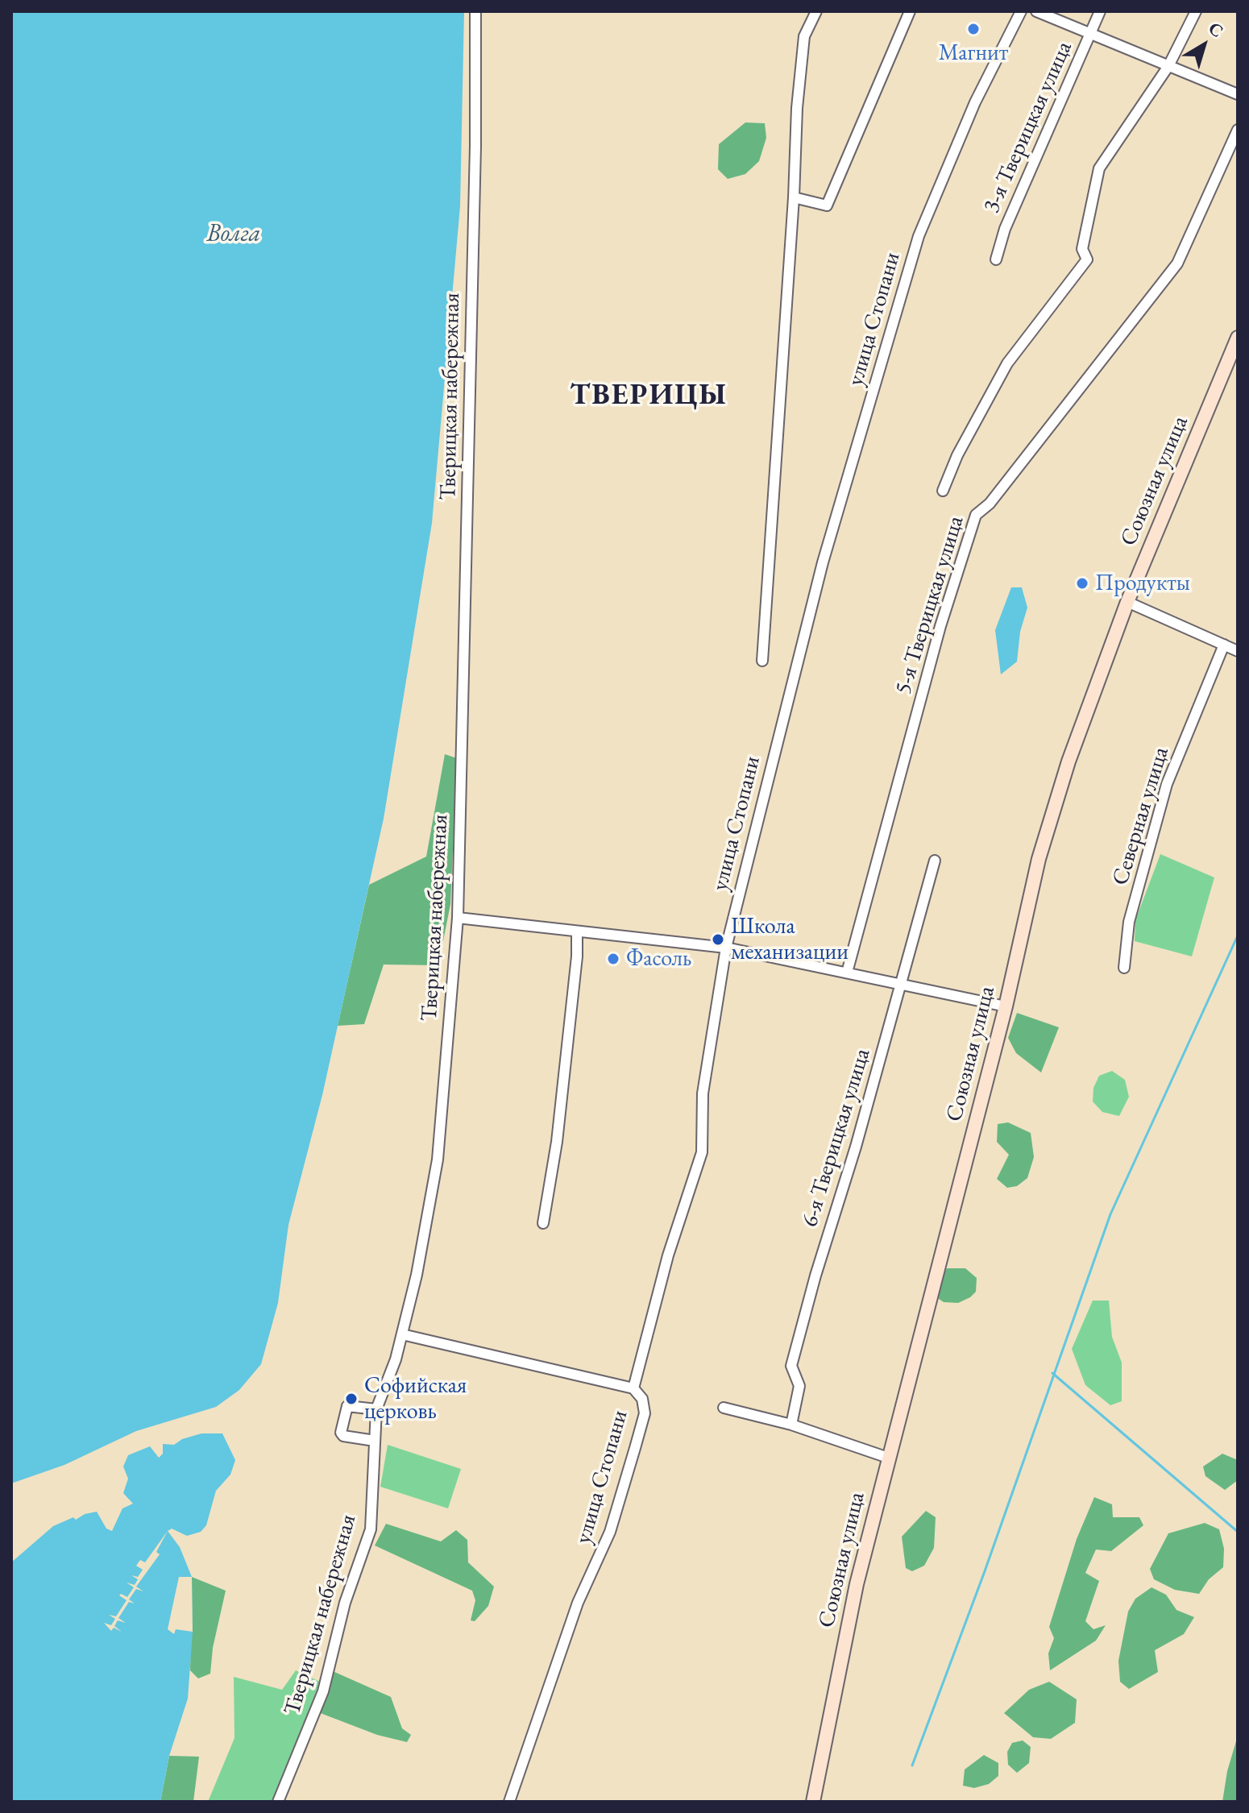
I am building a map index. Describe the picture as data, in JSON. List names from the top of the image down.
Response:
{
  "streets": {
    "street": [
      "3-я Тверицкая улица",
      "улица Стопани",
      "Тверицкая набережная",
      "Союзная улица",
      "5-я Тверицкая улица",
      "Северная улица",
      "6-я Тверицкая улица"
    ]
  },
  "districts": ["ТВЕРИЦЫ"],
  "water": ["Волга"],
  "places": [
    "Магнит",
    "Продукты",
    "Школа механизации",
    "Фасоль",
    "Софийская церковь"
  ],
  "north": "top right"
}
